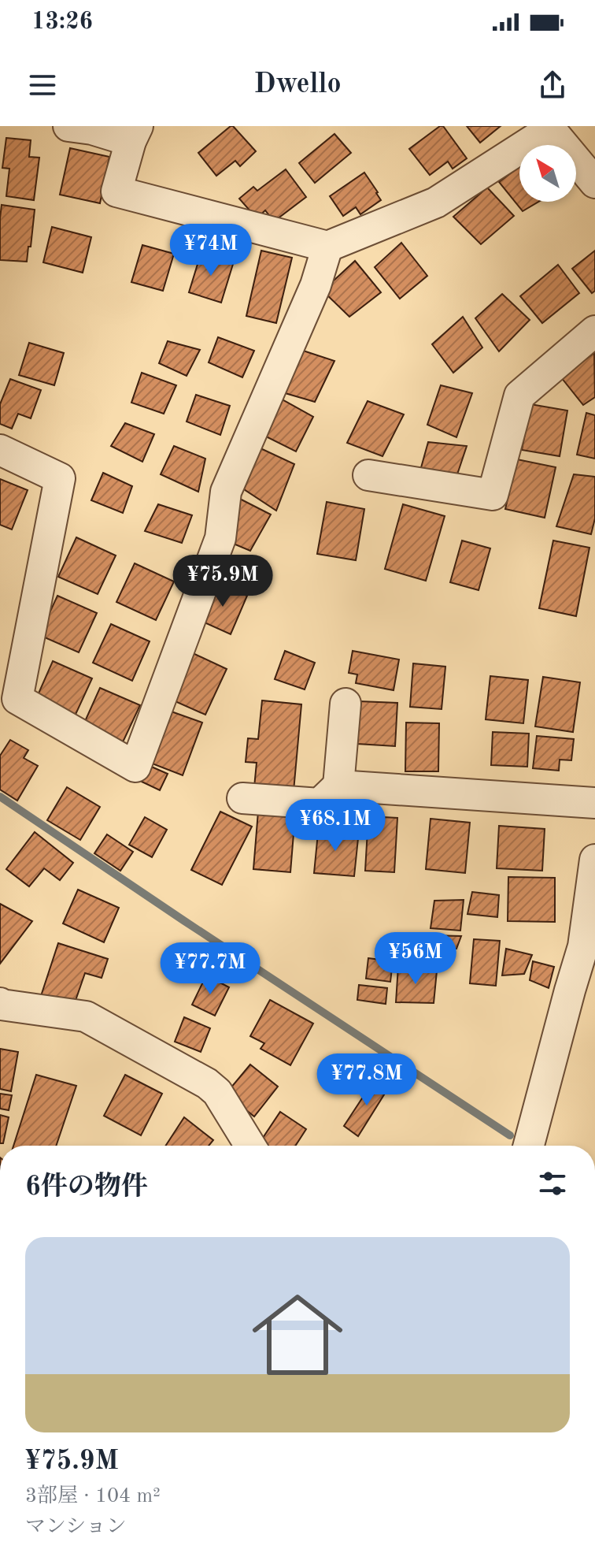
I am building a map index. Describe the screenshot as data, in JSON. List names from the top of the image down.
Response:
{
  "north": "top left",
  "page": {
    "status": "13:26",
    "header": "Dwello",
    "price": [
      "¥74M",
      "¥75.9M",
      "¥68.1M",
      "¥56M",
      "¥77.7M",
      "¥77.8M"
    ],
    "heading": "6件の物件",
    "list": [
      {
        "name": "¥75.9M",
        "note": "3部屋 · 104 m² · マンション"
      }
    ]
  }
}
